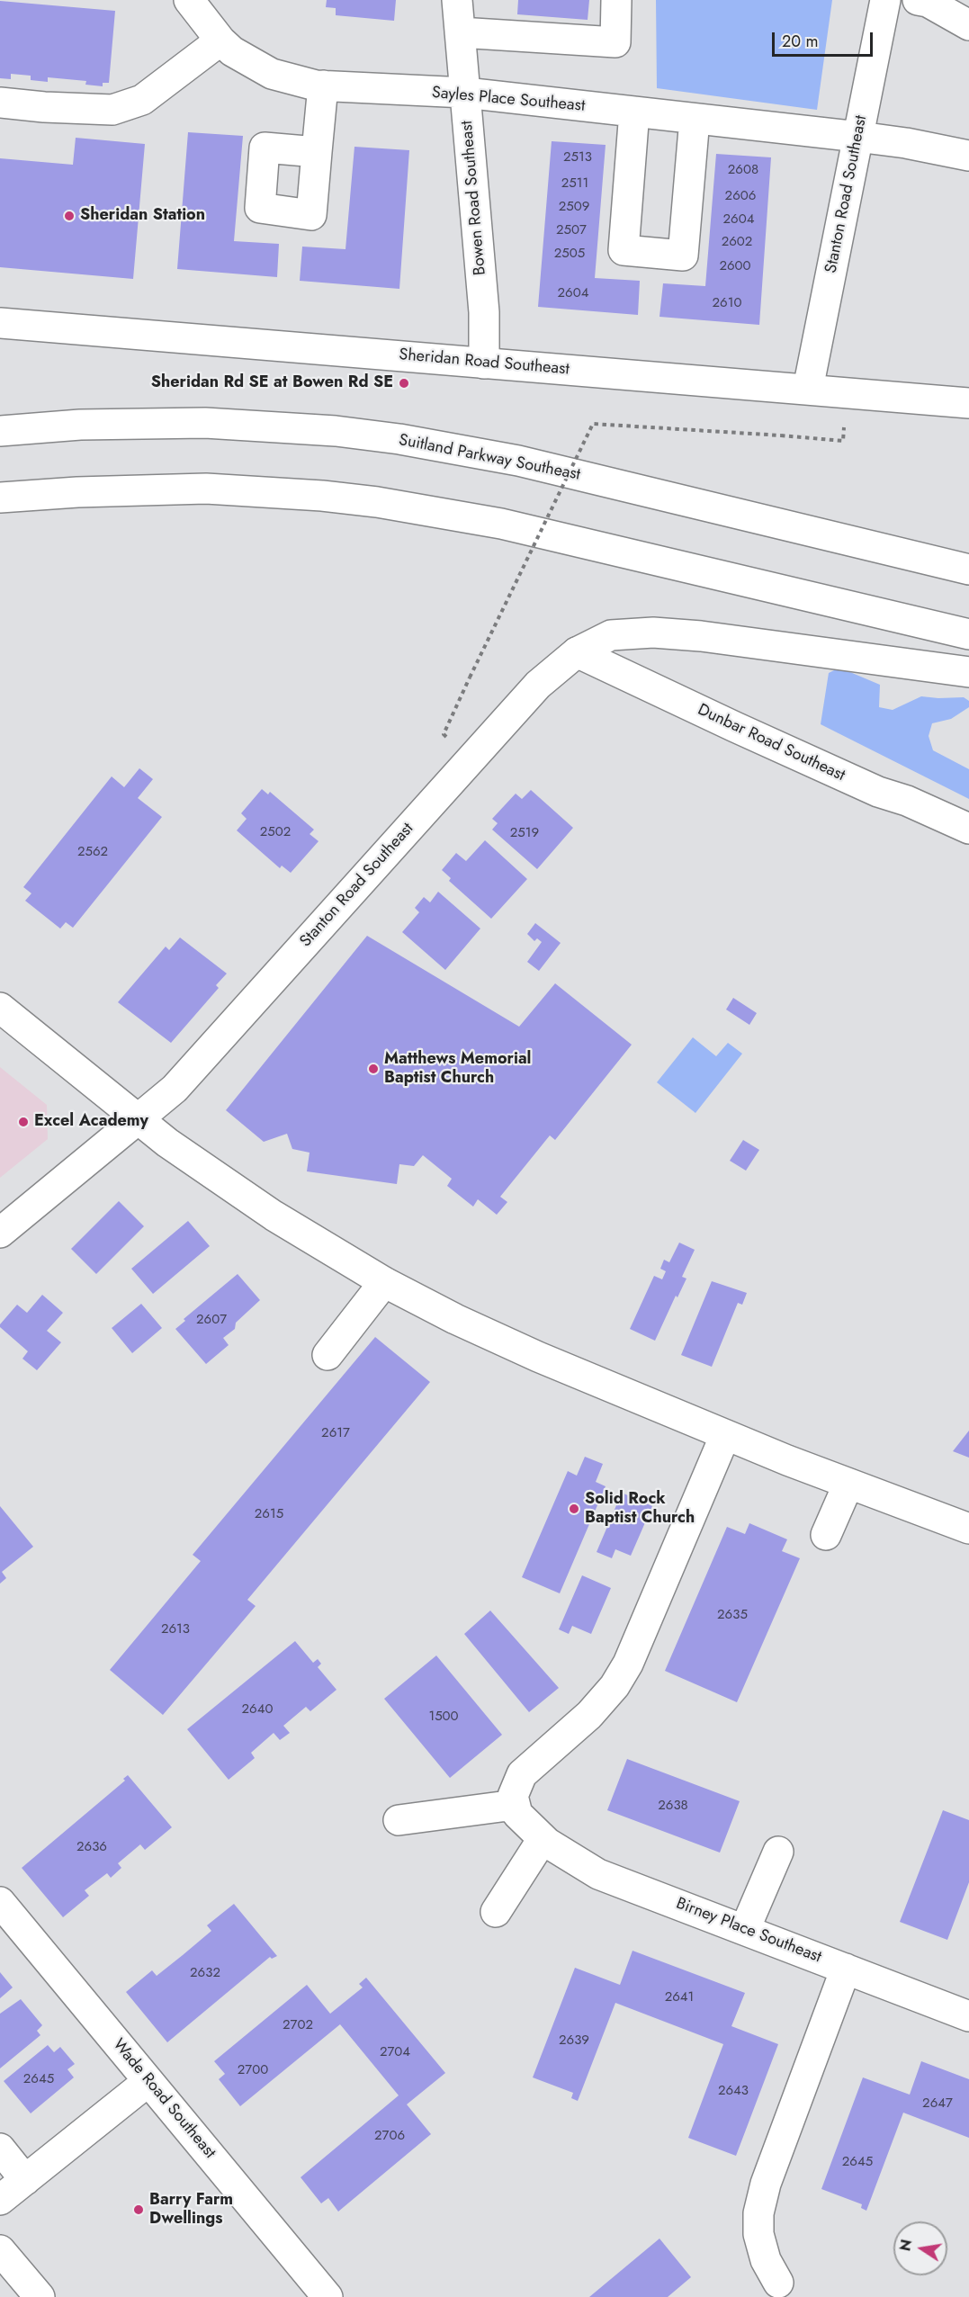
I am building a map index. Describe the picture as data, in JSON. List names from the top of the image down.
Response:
{
  "streets": {
    "main road": [
      "Sayles Place Southeast",
      "Stanton Road Southeast",
      "Bowen Road Southeast",
      "Sheridan Road Southeast",
      "Suitland Parkway Southeast",
      "Dunbar Road Southeast",
      "Birney Place Southeast",
      "Wade Road Southeast"
    ]
  },
  "crossings": [
    ["Sayles Place Southeast", "Stanton Road Southeast"],
    ["Sayles Place Southeast", "Bowen Road Southeast"],
    ["Stanton Road Southeast", "Sheridan Road Southeast"],
    ["Stanton Road Southeast", "Dunbar Road Southeast"],
    ["Bowen Road Southeast", "Sheridan Road Southeast"]
  ],
  "places": [
    "Sheridan Station",
    "Sheridan Rd SE at Bowen Rd SE",
    "Matthews Memorial Baptist Church",
    "Excel Academy",
    "Solid Rock Baptist Church",
    "Barry Farm Dwellings"
  ],
  "house_numbers": [
    "2513",
    "2608",
    "2511",
    "2606",
    "2509",
    "2604",
    "2507",
    "2602",
    "2505",
    "2600",
    "2604",
    "2610",
    "2502",
    "2519",
    "2562",
    "2607",
    "2617",
    "2615",
    "2635",
    "2613",
    "2640",
    "1500",
    "2638",
    "2636",
    "2632",
    "2641",
    "2702",
    "2639",
    "2704",
    "2700",
    "2645",
    "2643",
    "2647",
    "2706",
    "2645"
  ],
  "scale_bar": "20 m",
  "north": "left"
}
